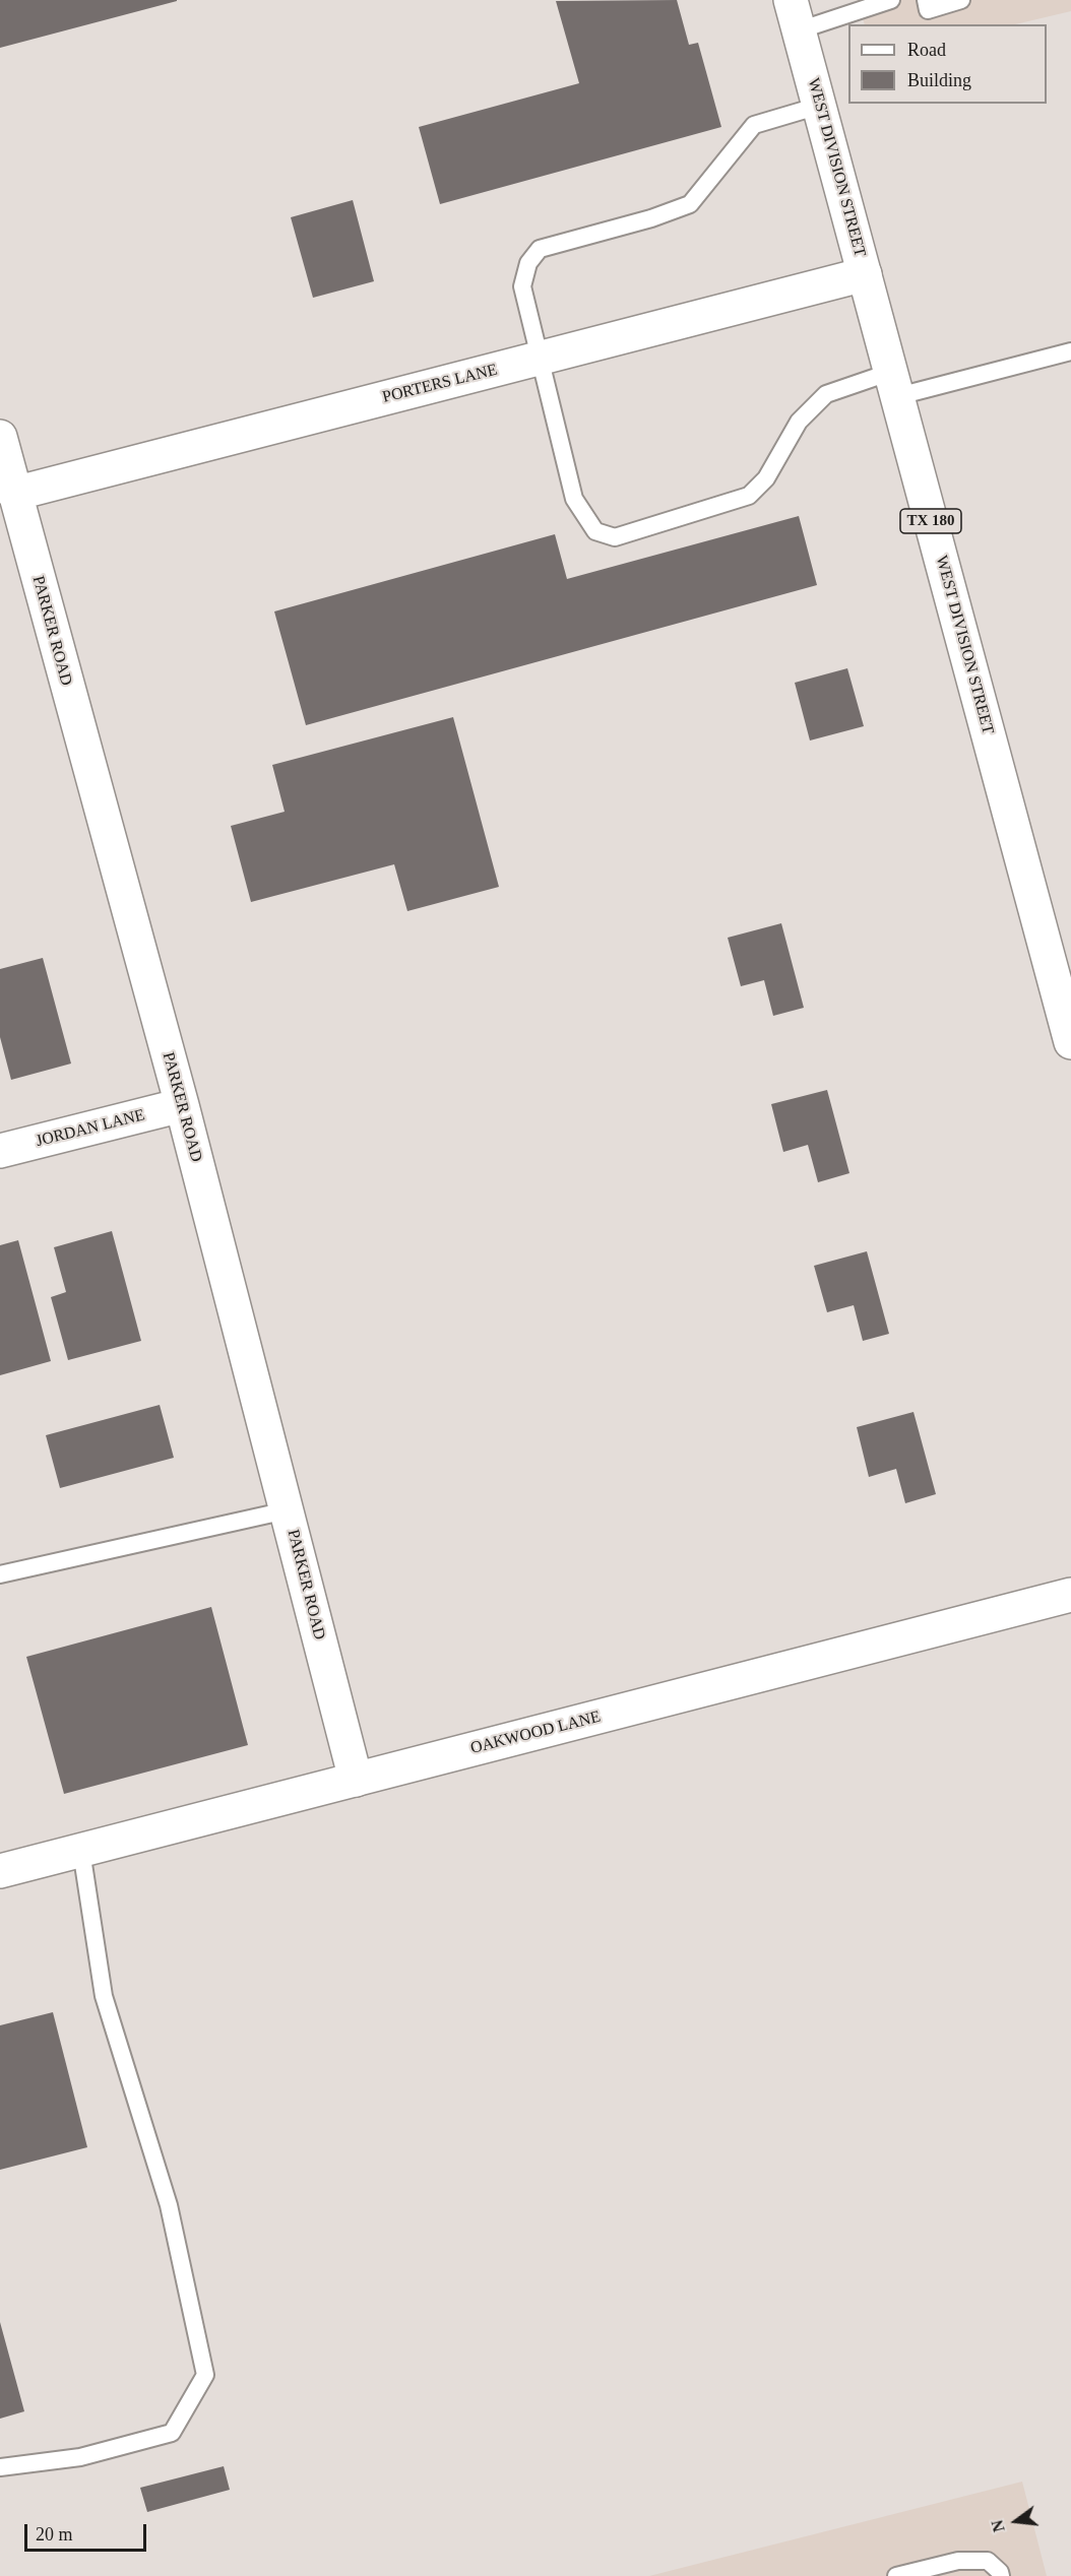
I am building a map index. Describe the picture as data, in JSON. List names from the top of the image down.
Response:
{
  "streets": {
    "street": [
      "WEST DIVISION STREET",
      "PORTERS LANE",
      "TX 180",
      "PARKER ROAD",
      "JORDAN LANE",
      "OAKWOOD LANE"
    ]
  },
  "crossings": [
    ["WEST DIVISION STREET", "PORTERS LANE"],
    ["PORTERS LANE", "PARKER ROAD"],
    ["PARKER ROAD", "JORDAN LANE"],
    ["PARKER ROAD", "OAKWOOD LANE"]
  ],
  "legend": ["Road", "Building"],
  "scale_bar": "20 m",
  "north": "left"
}
